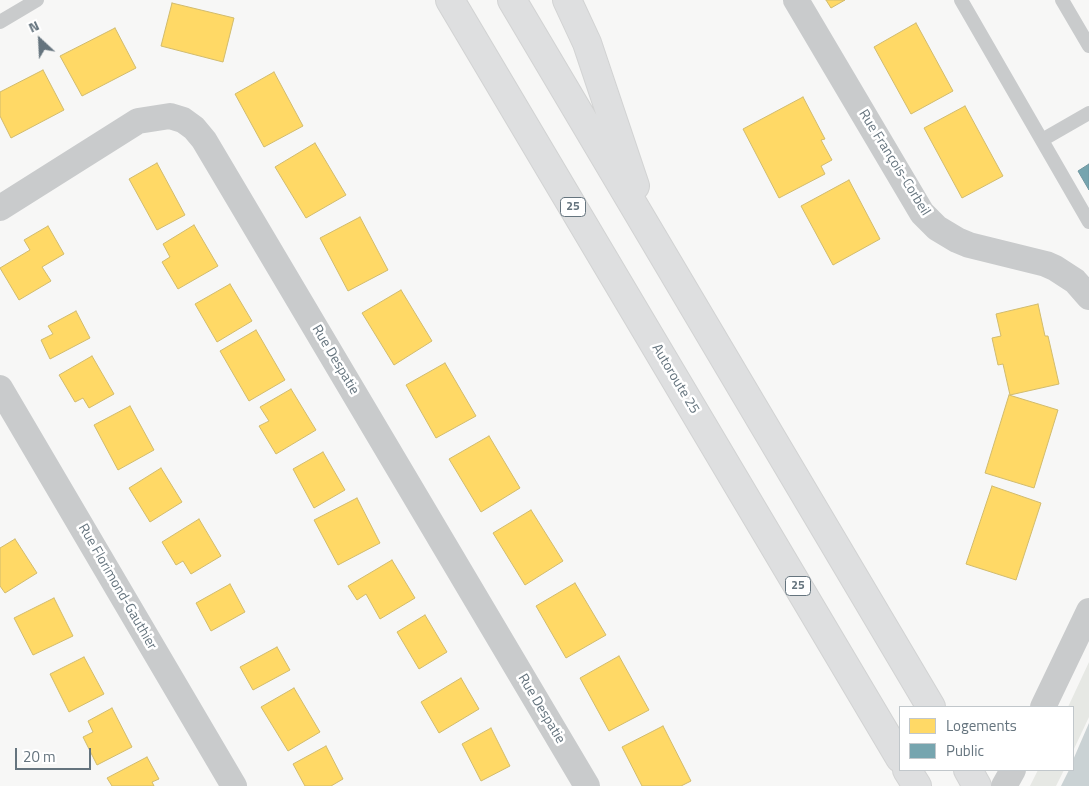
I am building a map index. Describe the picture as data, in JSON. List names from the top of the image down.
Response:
{
  "streets": {
    "highway": ["25", "Autoroute 25"],
    "street": ["Rue François-Corbeil", "Rue Despatie", "Rue Florimond-Gauthier"]
  },
  "legend": ["Logements", "Public"],
  "scale_bar": "20 m",
  "north": "top left"
}
